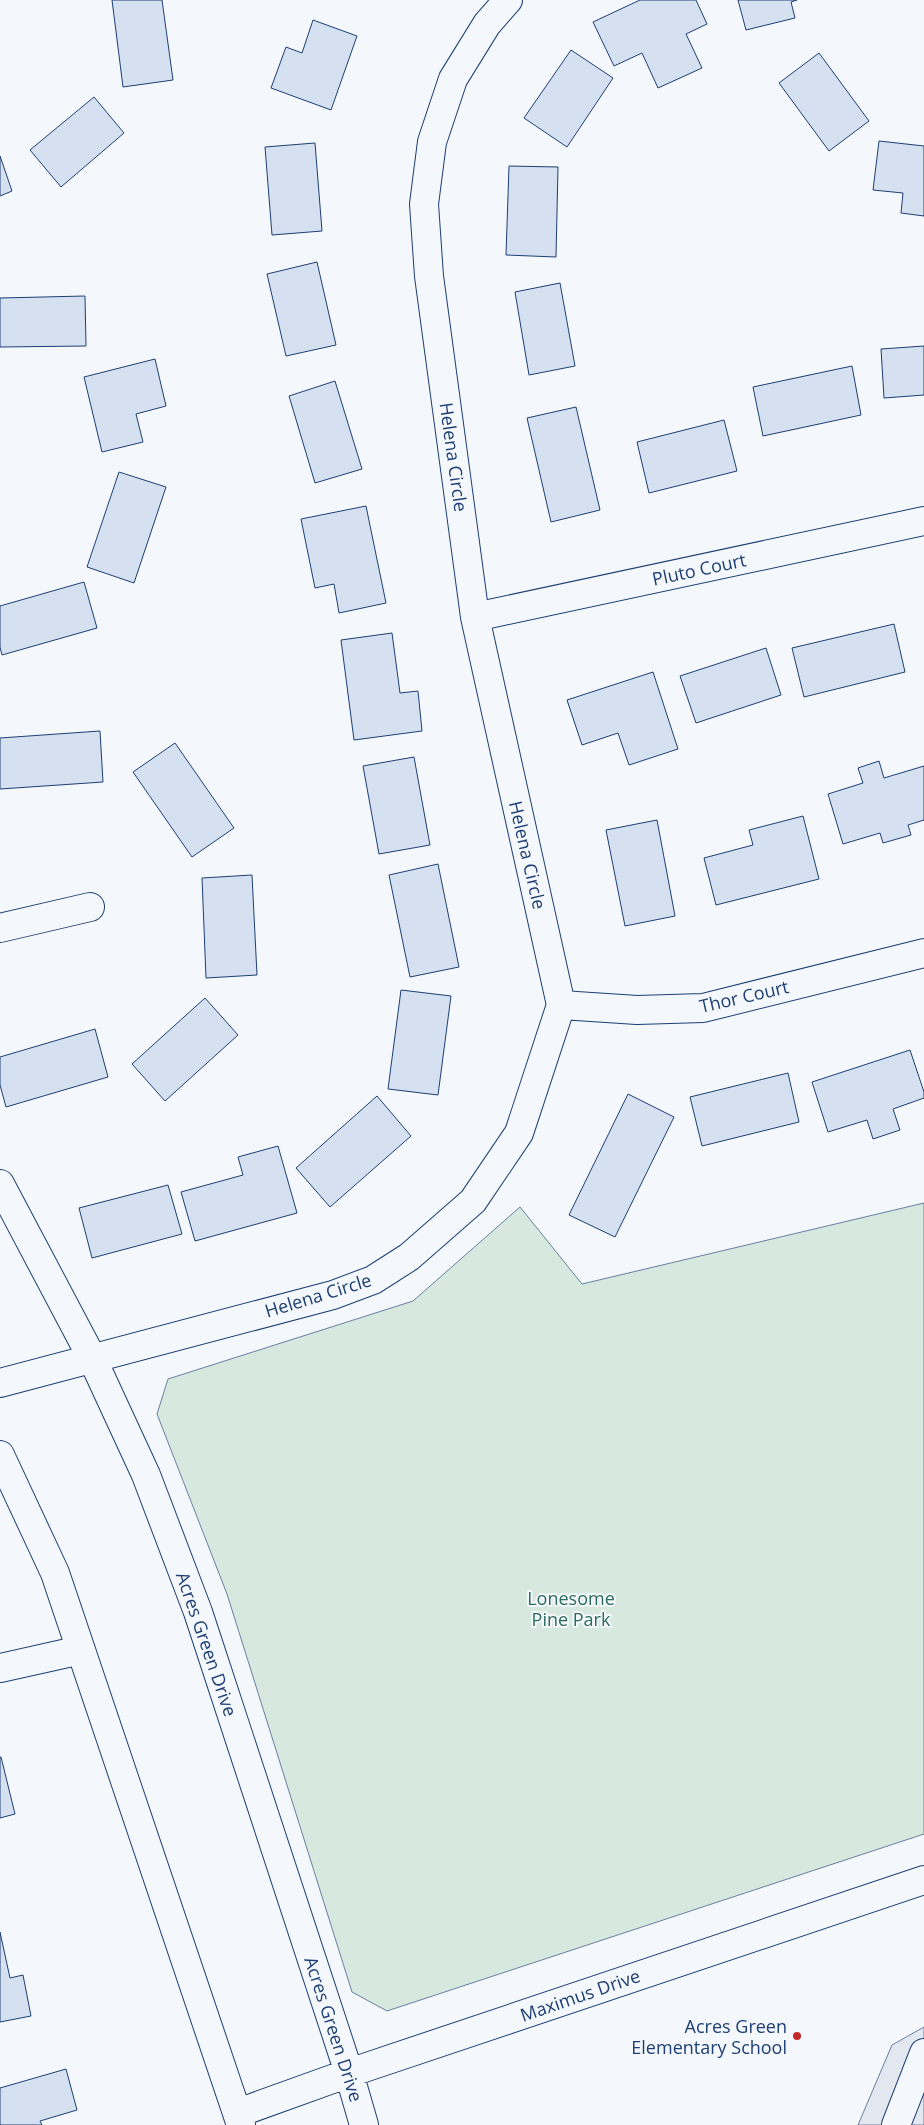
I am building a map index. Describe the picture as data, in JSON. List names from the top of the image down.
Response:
{
  "streets": {
    "street": [
      "Helena Circle",
      "Pluto Court",
      "Thor Court",
      "Acres Green Drive",
      "Maximus Drive"
    ]
  },
  "crossings": [
    ["Helena Circle", "Pluto Court"],
    ["Helena Circle", "Thor Court"],
    ["Helena Circle", "Acres Green Drive"],
    ["Acres Green Drive", "Maximus Drive"]
  ],
  "parks": ["Lonesome Pine Park"],
  "places": ["Acres Green Elementary School"]
}
